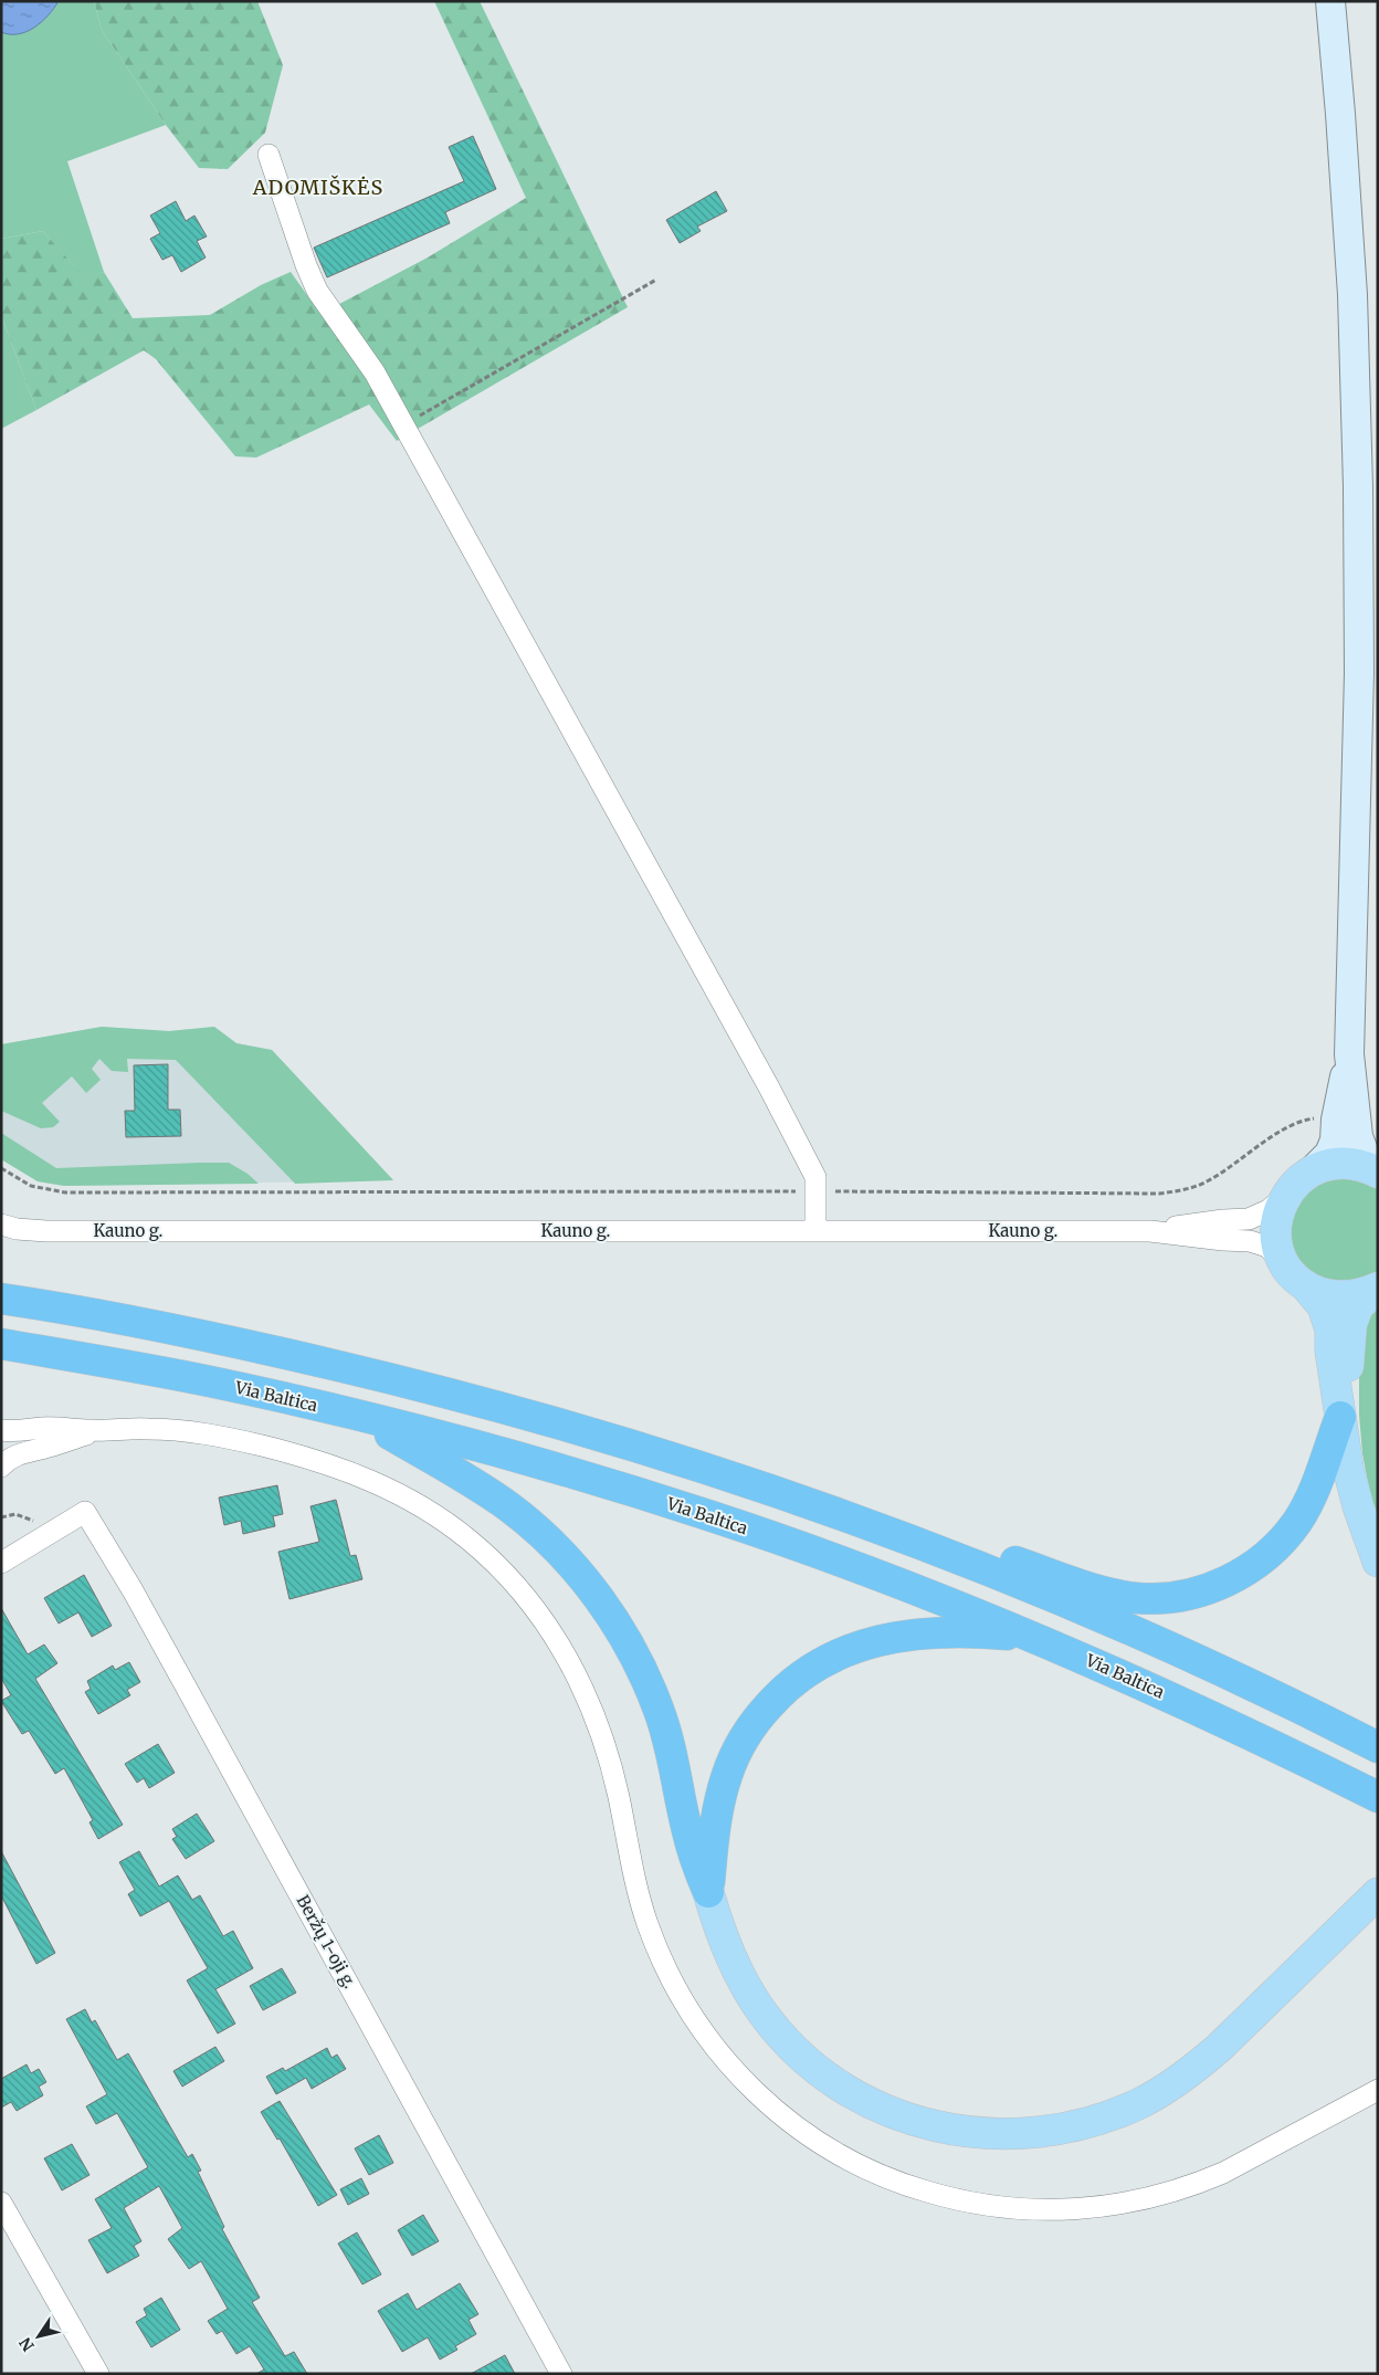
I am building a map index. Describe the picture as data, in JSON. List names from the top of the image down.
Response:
{
  "streets": {
    "highway": ["Via Baltica"],
    "street": ["Kauno g.", "Beržų 1-oji g."]
  },
  "districts": ["ADOMIŠKĖS"],
  "north": "bottom left"
}
